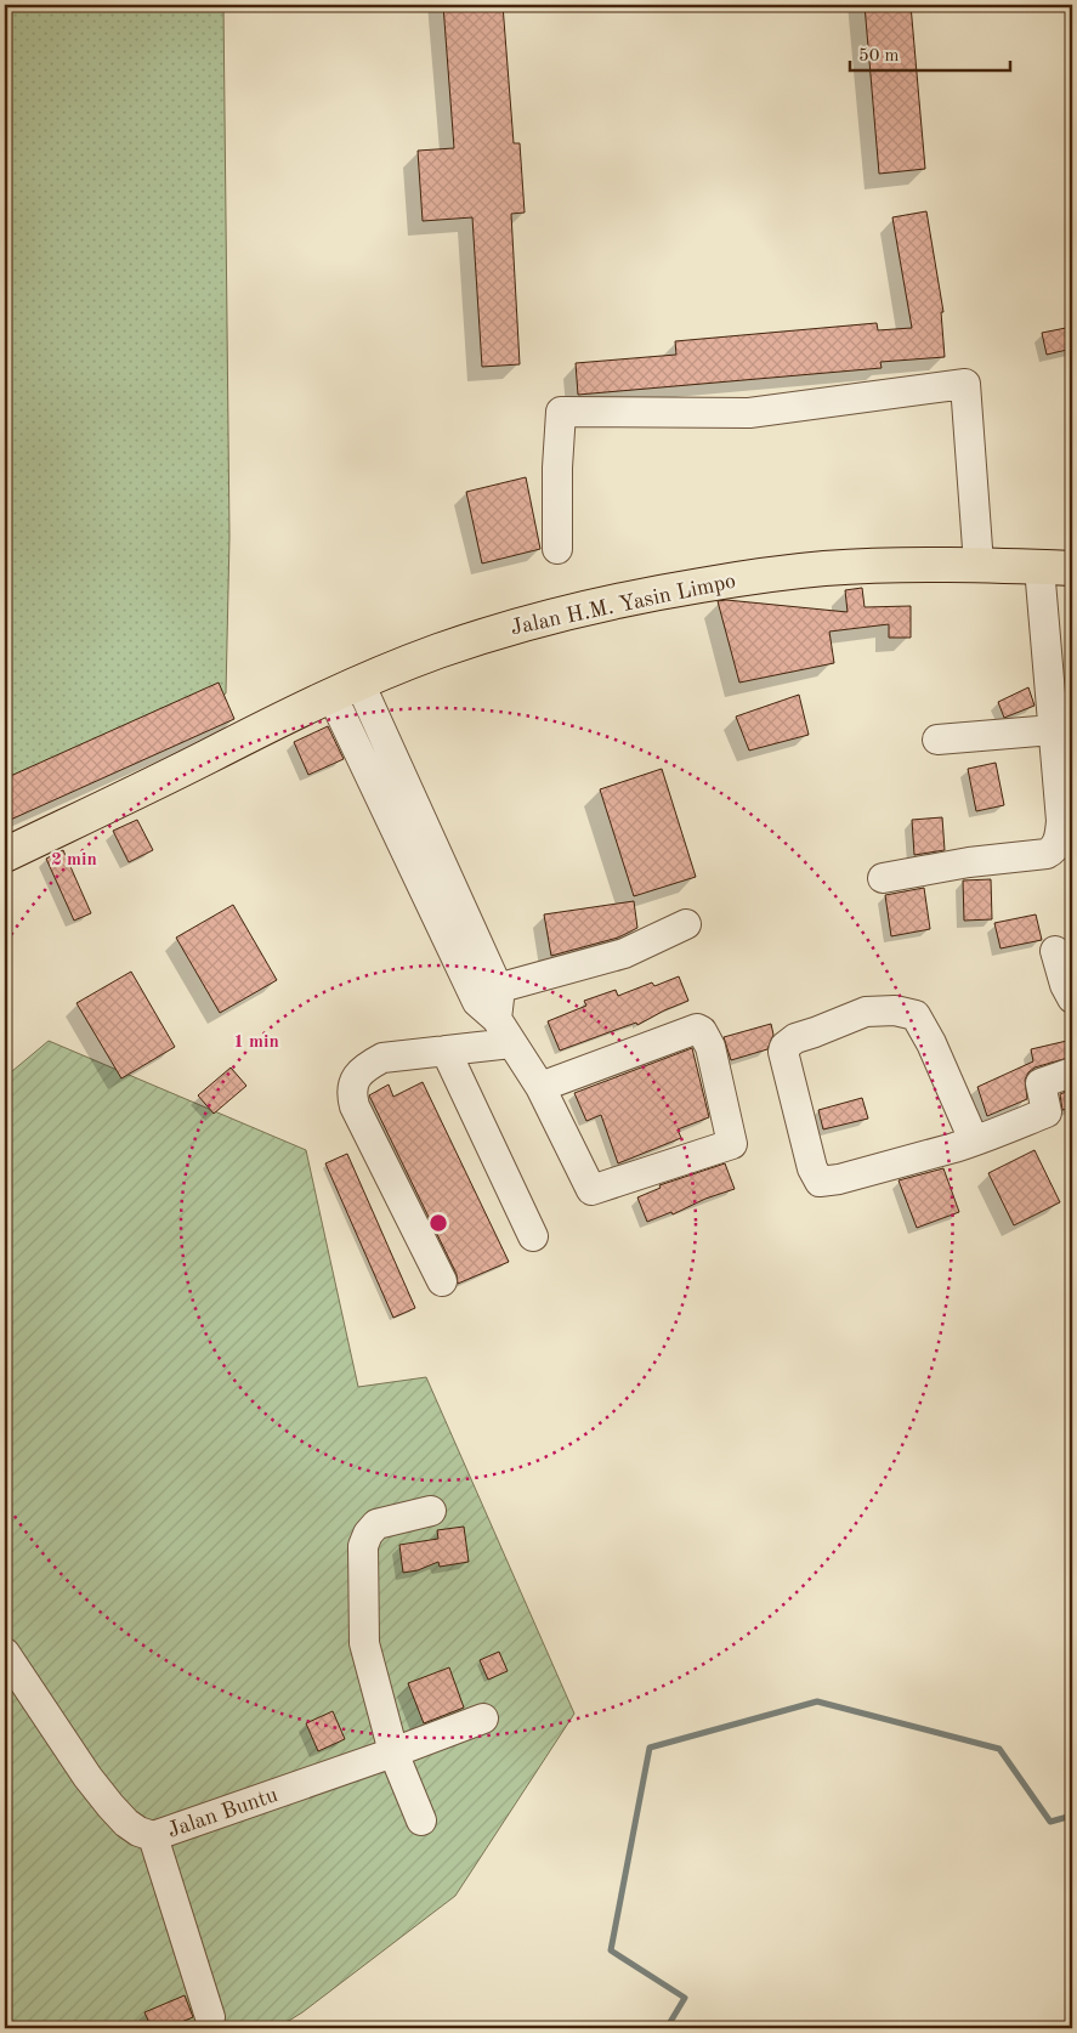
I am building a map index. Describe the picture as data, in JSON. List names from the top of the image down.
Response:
{
  "streets": {
    "main road": ["Jalan H.M. Yasin Limpo"],
    "street": ["Jalan Buntu"]
  },
  "scale_bar": "50 m",
  "rings": ["2 min", "1 min"]
}
